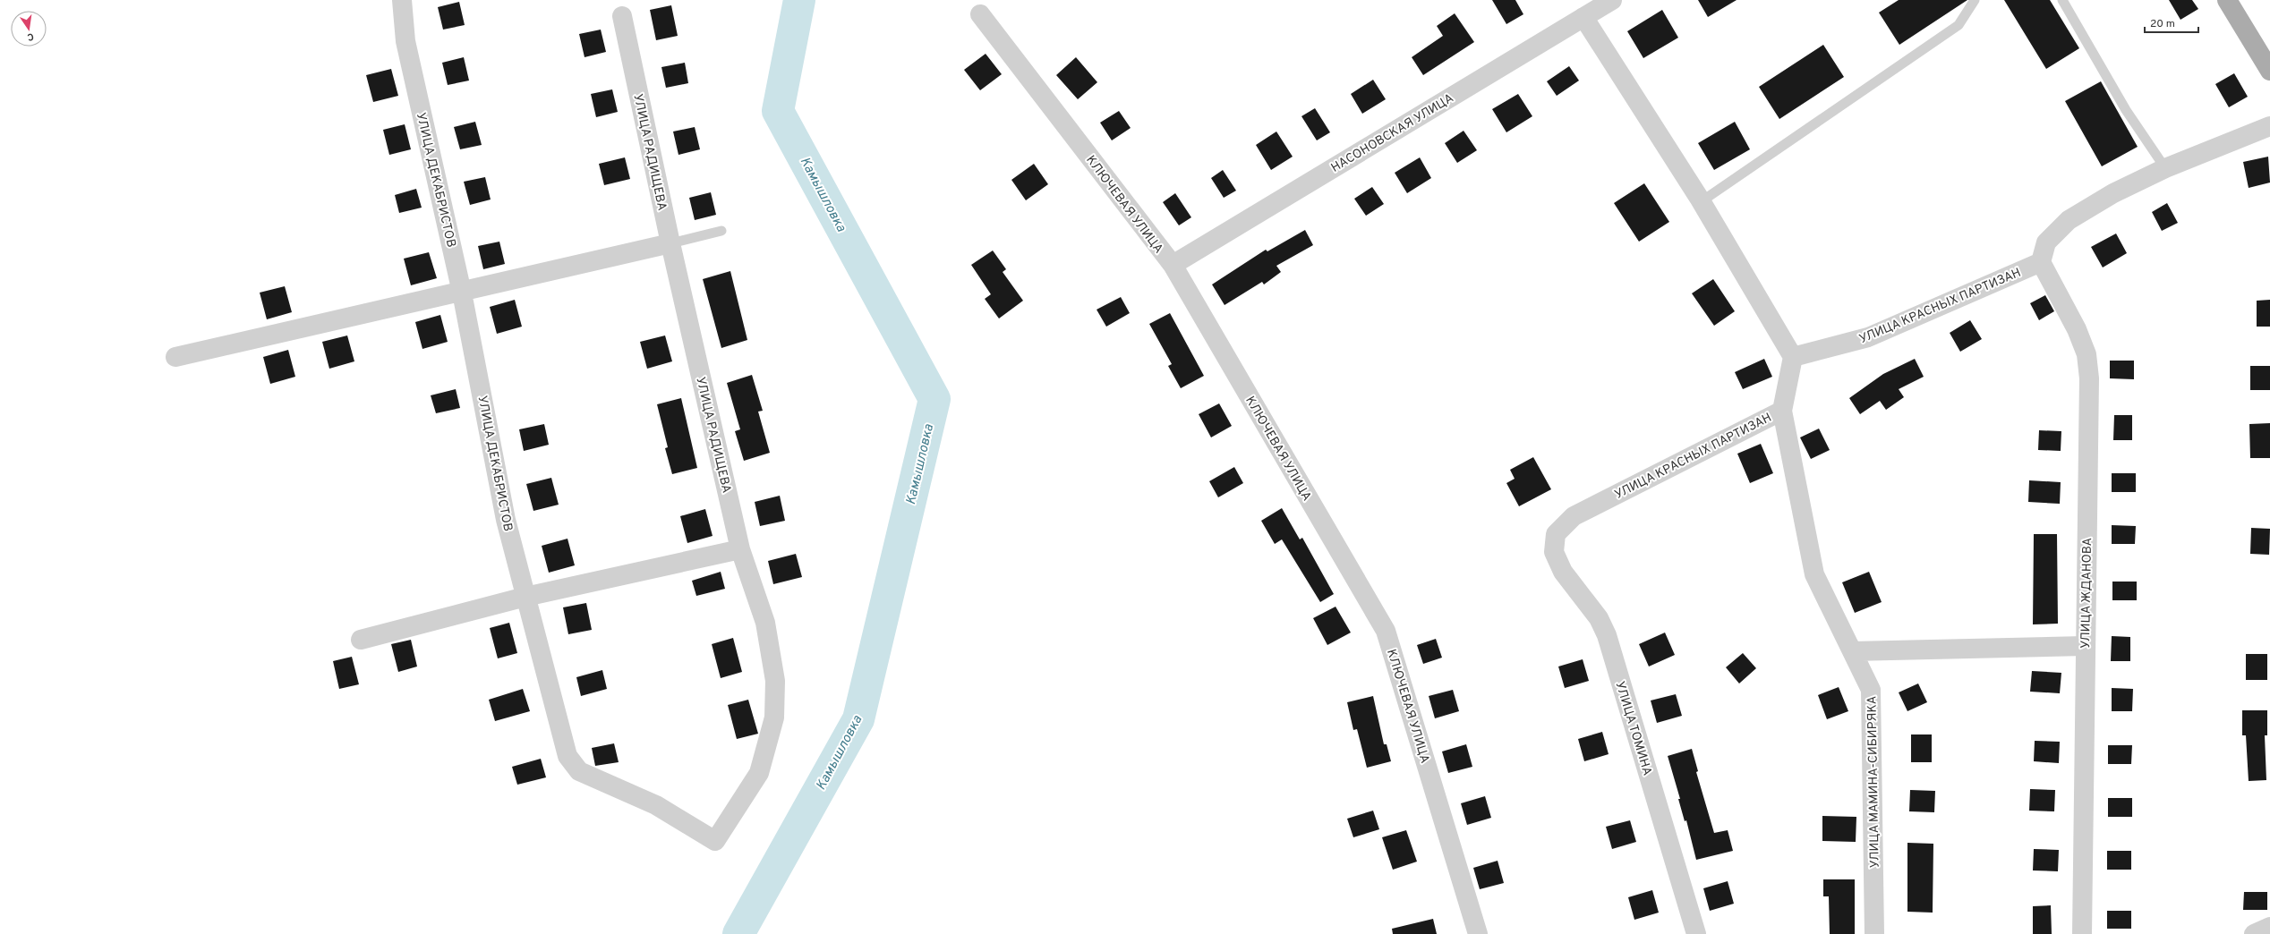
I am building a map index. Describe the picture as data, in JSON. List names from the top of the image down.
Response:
{
  "streets": {
    "street": [
      "НАСОНОВСКАЯ УЛИЦА",
      "УЛИЦА РАДИЩЕВА",
      "УЛИЦА ДЕКАБРИСТОВ",
      "КЛЮЧЕВАЯ УЛИЦА",
      "УЛИЦА КРАСНЫХ ПАРТИЗАН",
      "УЛИЦА ЖДАНОВА",
      "УЛИЦА ТОМИНА",
      "УЛИЦА МАМИНА-СИБИРЯКА"
    ]
  },
  "crossings": [
    ["НАСОНОВСКАЯ УЛИЦА", "КЛЮЧЕВАЯ УЛИЦА"],
    ["УЛИЦА РАДИЩЕВА", "УЛИЦА ДЕКАБРИСТОВ"],
    ["УЛИЦА КРАСНЫХ ПАРТИЗАН", "УЛИЦА ЖДАНОВА"],
    ["УЛИЦА КРАСНЫХ ПАРТИЗАН", "УЛИЦА ТОМИНА"],
    ["УЛИЦА КРАСНЫХ ПАРТИЗАН", "УЛИЦА МАМИНА-СИБИРЯКА"]
  ],
  "water": ["Камышловка"],
  "scale_bar": "20 m",
  "north": "bottom"
}
